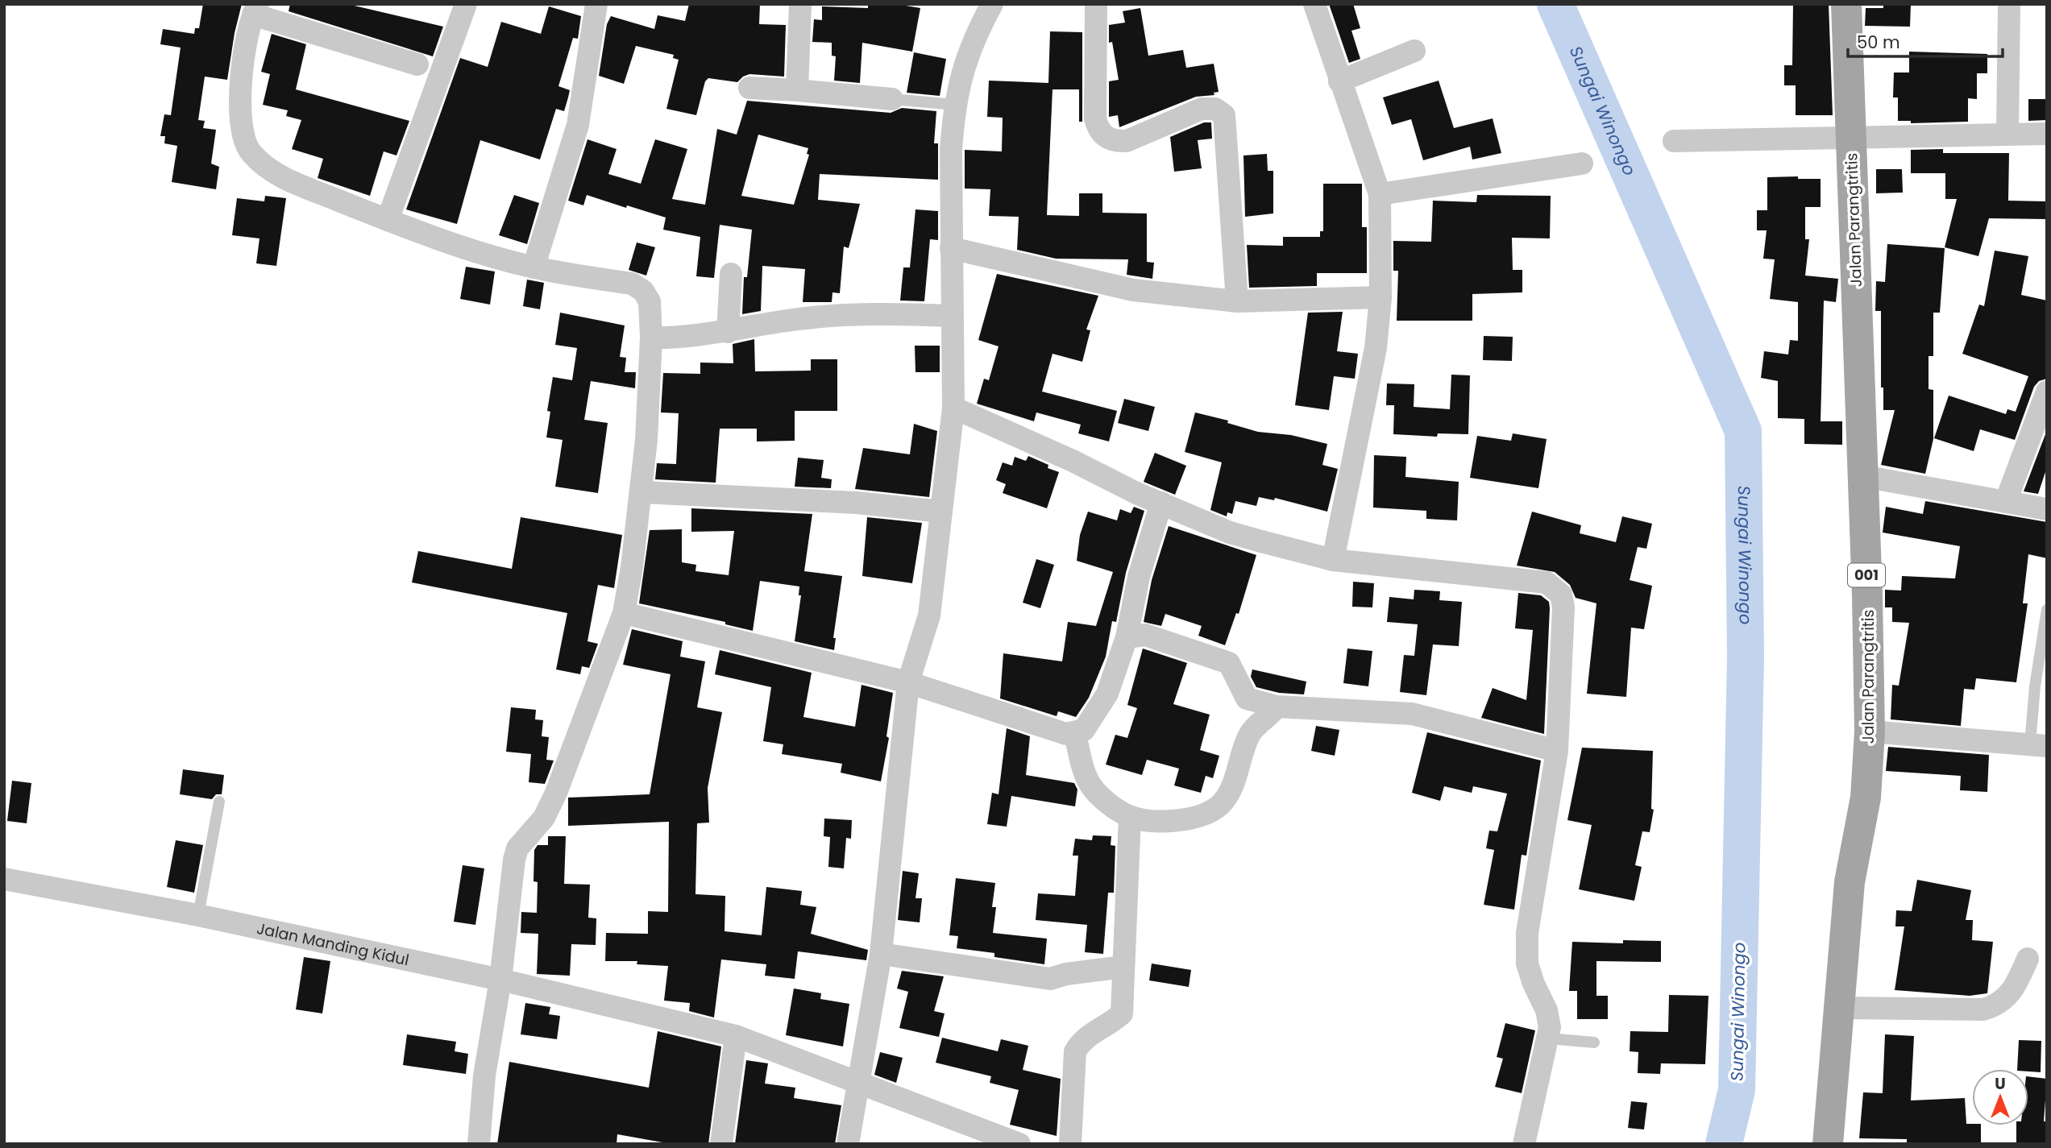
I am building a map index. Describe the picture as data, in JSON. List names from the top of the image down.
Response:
{
  "streets": {
    "main road": ["Jalan Parangtritis", "001"],
    "street": ["Jalan Manding Kidul"]
  },
  "water": ["Sungai Winongo"],
  "scale_bar": "50 m",
  "north": "top"
}
